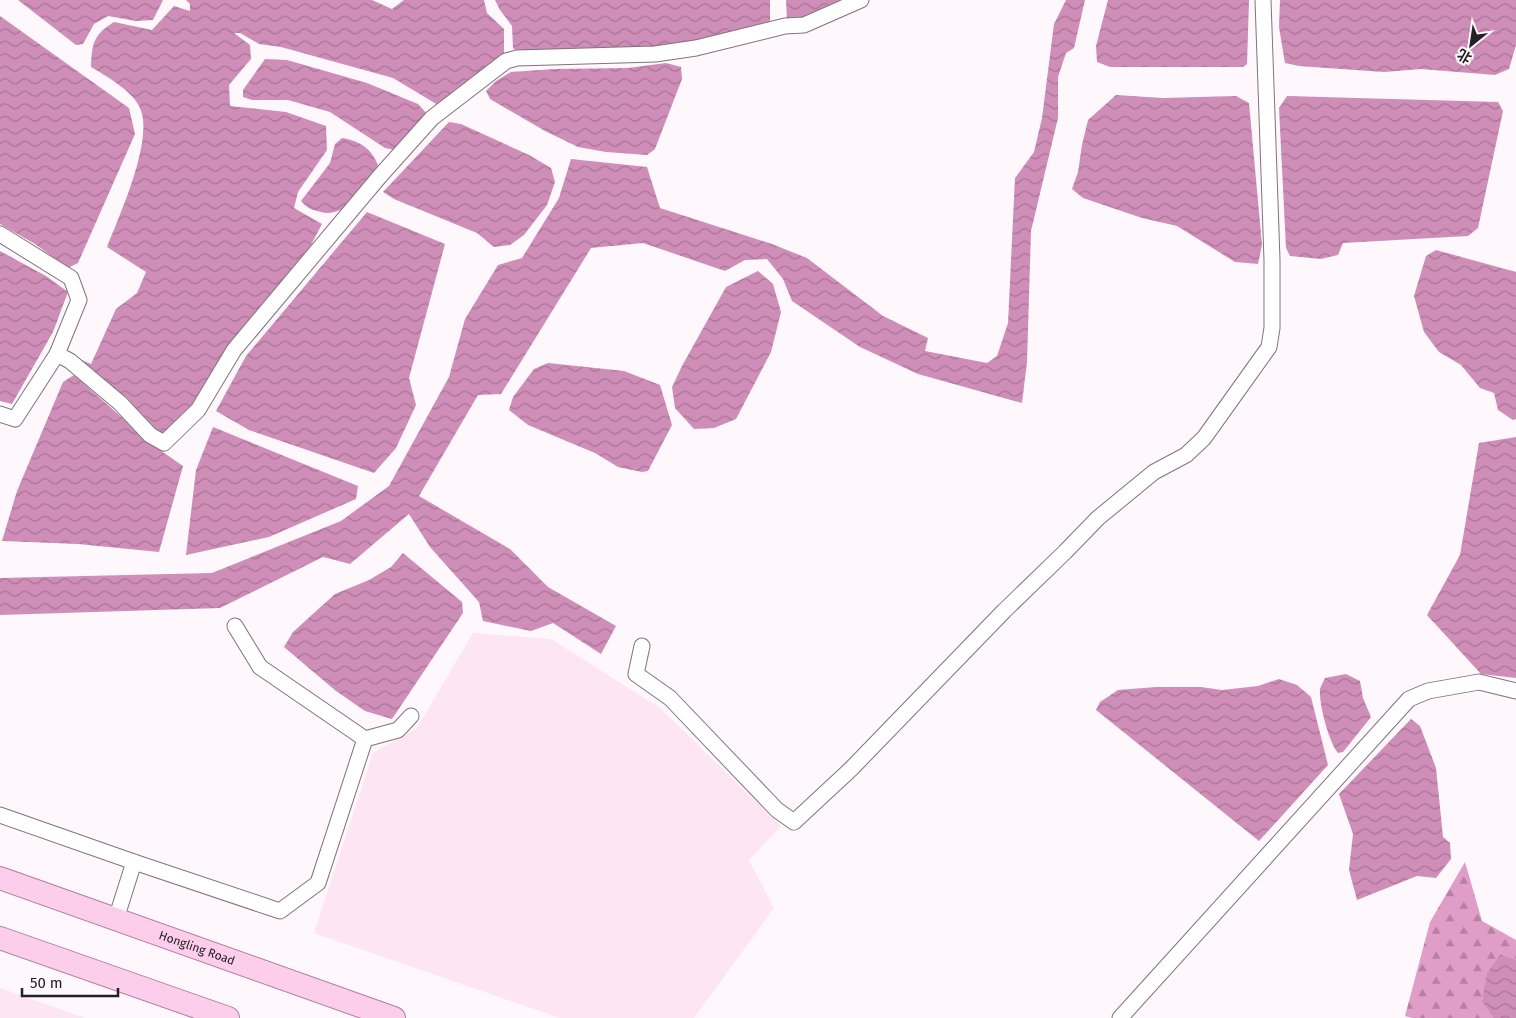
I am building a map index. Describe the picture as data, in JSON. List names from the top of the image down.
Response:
{
  "streets": {
    "main road": ["Hongling Road"]
  },
  "scale_bar": "50 m",
  "north": "bottom left"
}
